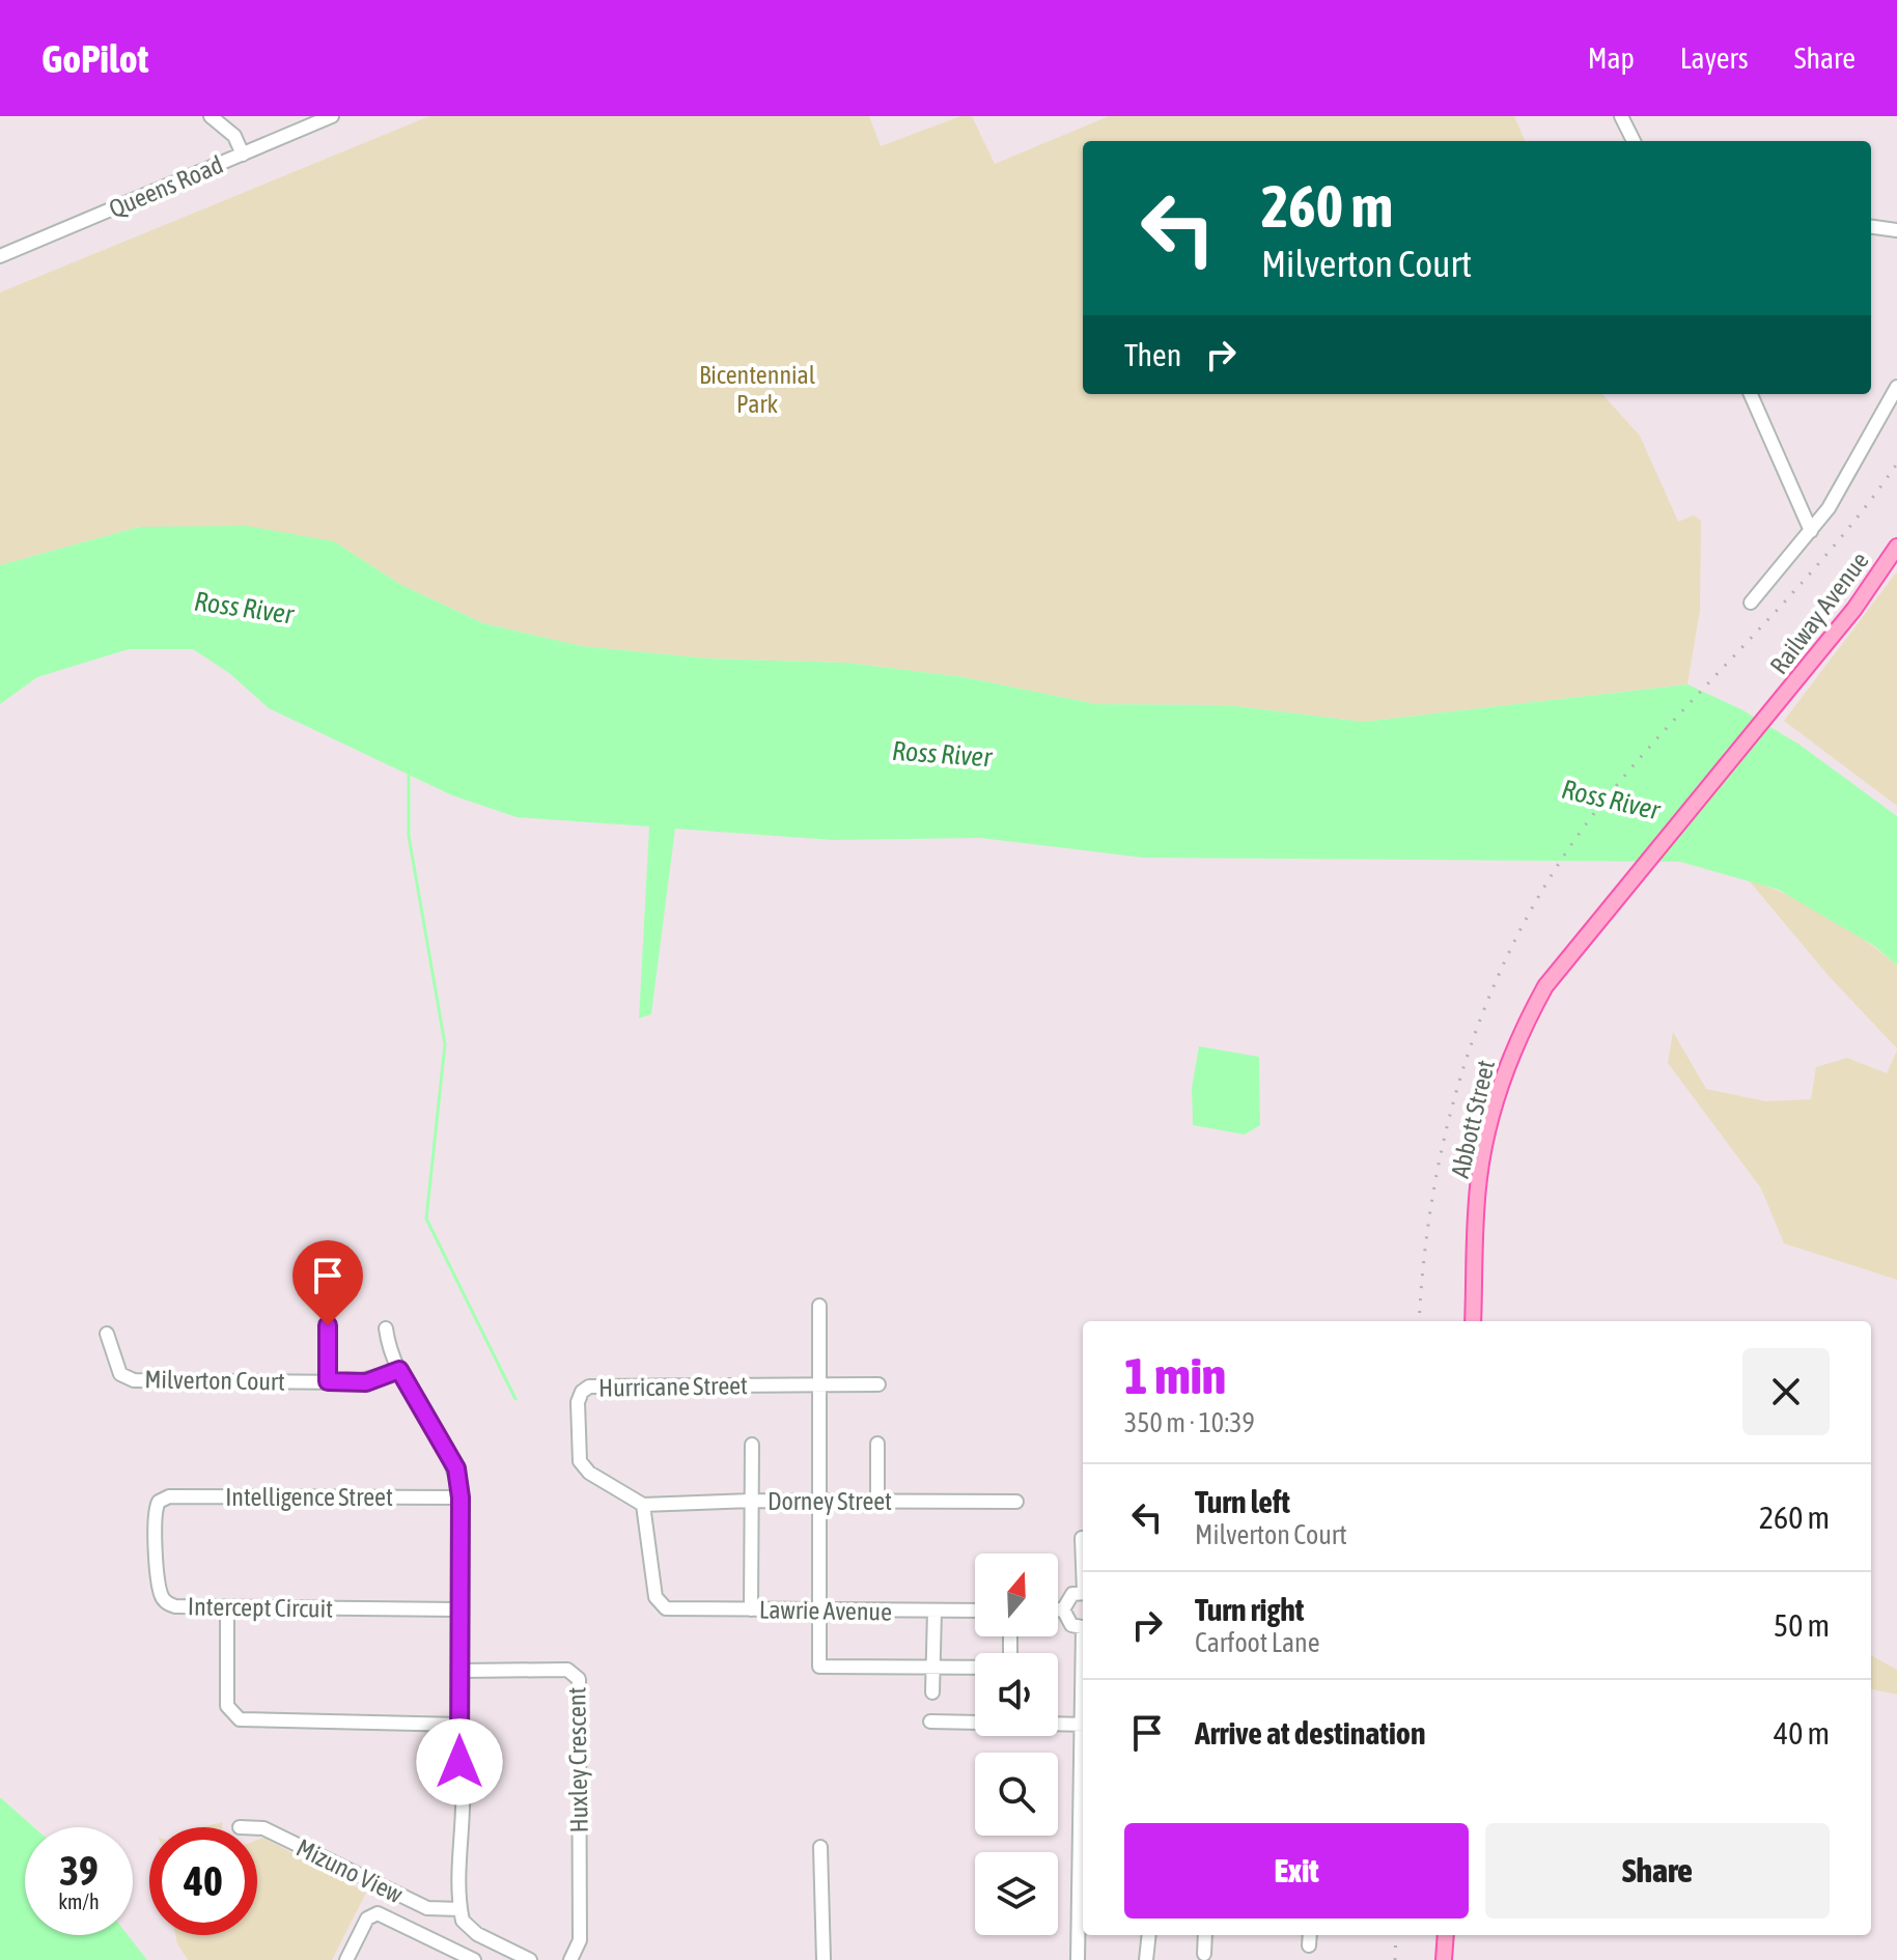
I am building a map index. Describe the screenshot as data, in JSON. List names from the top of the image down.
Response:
{
  "streets": {
    "main road": ["Railway Avenue", "Abbott Street"],
    "street": [
      "Queens Road",
      "Milverton Court",
      "Hurricane Street",
      "Intelligence Street",
      "Dorney Street",
      "Intercept Circuit",
      "Lawrie Avenue",
      "Huxley Crescent",
      "Mizuno View"
    ]
  },
  "crossings": [
    ["Railway Avenue", "Abbott Street"],
    ["Hurricane Street", "Dorney Street"],
    ["Hurricane Street", "Lawrie Avenue"],
    ["Intelligence Street", "Intercept Circuit"],
    ["Dorney Street", "Lawrie Avenue"]
  ],
  "water": ["Ross River"],
  "parks": ["Bicentennial Park"],
  "north": "top",
  "page": {
    "header": "GoPilot",
    "nav": ["Map", "Layers", "Share"],
    "turn": ["260 m", "Milverton Court"],
    "then": "Then",
    "heading": ["1 min", "350 m · 10:39"],
    "list": [
      {
        "name": "Turn left",
        "note": "Milverton Court",
        "value": "260 m"
      },
      {
        "name": "Turn right",
        "note": "Carfoot Lane",
        "value": "50 m"
      },
      {
        "name": "Arrive at destination",
        "value": "40 m"
      }
    ],
    "buttons": ["Exit", "Share"],
    "speed": "39 km/h",
    "limit": "40"
  }
}
